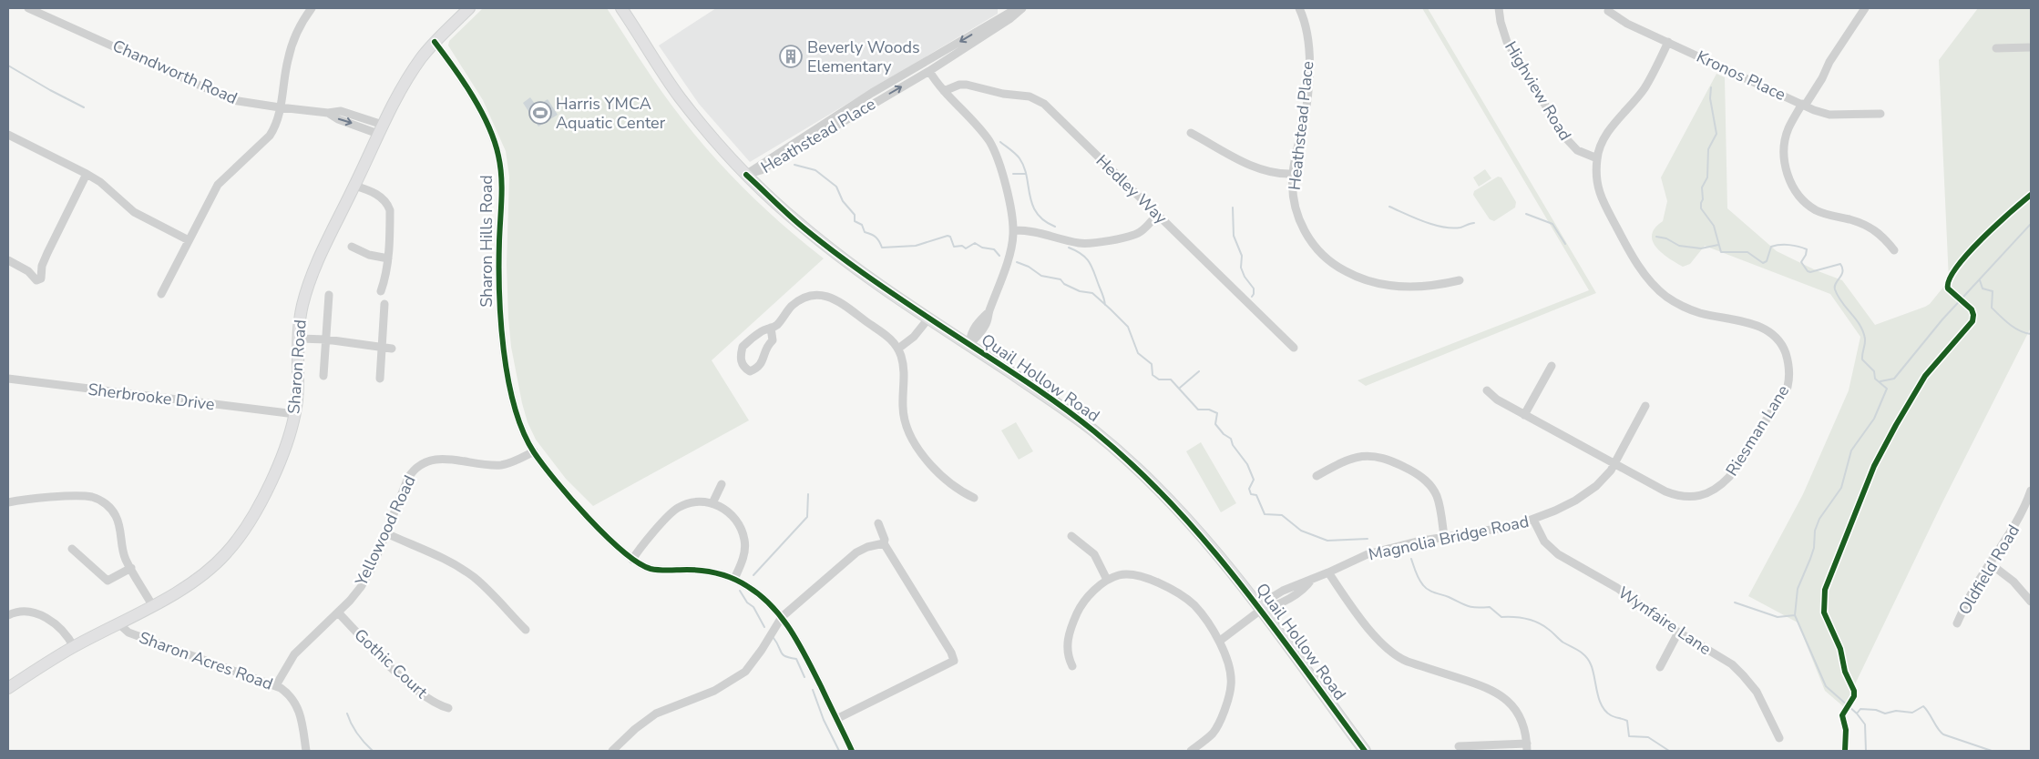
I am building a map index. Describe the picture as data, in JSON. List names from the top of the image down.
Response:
{
  "streets": {
    "main road": ["Sharon Road", "Quail Hollow Road"],
    "street": [
      "Chandworth Road",
      "Kronos Place",
      "Highview Road",
      "Heathstead Place",
      "Hedley Way",
      "Sharon Hills Road",
      "Sherbrooke Drive",
      "Riesman Lane",
      "Yellowood Road",
      "Magnolia Bridge Road",
      "Oldfield Road",
      "Wynfaire Lane",
      "Sharon Acres Road",
      "Gothic Court"
    ]
  },
  "crossings": [
    ["Chandworth Road", "Sharon Road"],
    ["Kronos Place", "Riesman Lane"],
    ["Highview Road", "Riesman Lane"],
    ["Heathstead Place", "Quail Hollow Road"],
    ["Sharon Hills Road", "Sharon Road"],
    ["Sharon Hills Road", "Yellowood Road"],
    ["Sharon Road", "Sherbrooke Drive"],
    ["Sharon Road", "Sharon Acres Road"],
    ["Quail Hollow Road", "Magnolia Bridge Road"],
    ["Riesman Lane", "Magnolia Bridge Road"],
    ["Yellowood Road", "Sharon Acres Road"],
    ["Yellowood Road", "Gothic Court"],
    ["Magnolia Bridge Road", "Wynfaire Lane"]
  ],
  "places": {
    "building": ["Beverly Woods Elementary"],
    "sports": ["Harris YMCA Aquatic Center"]
  }
}
